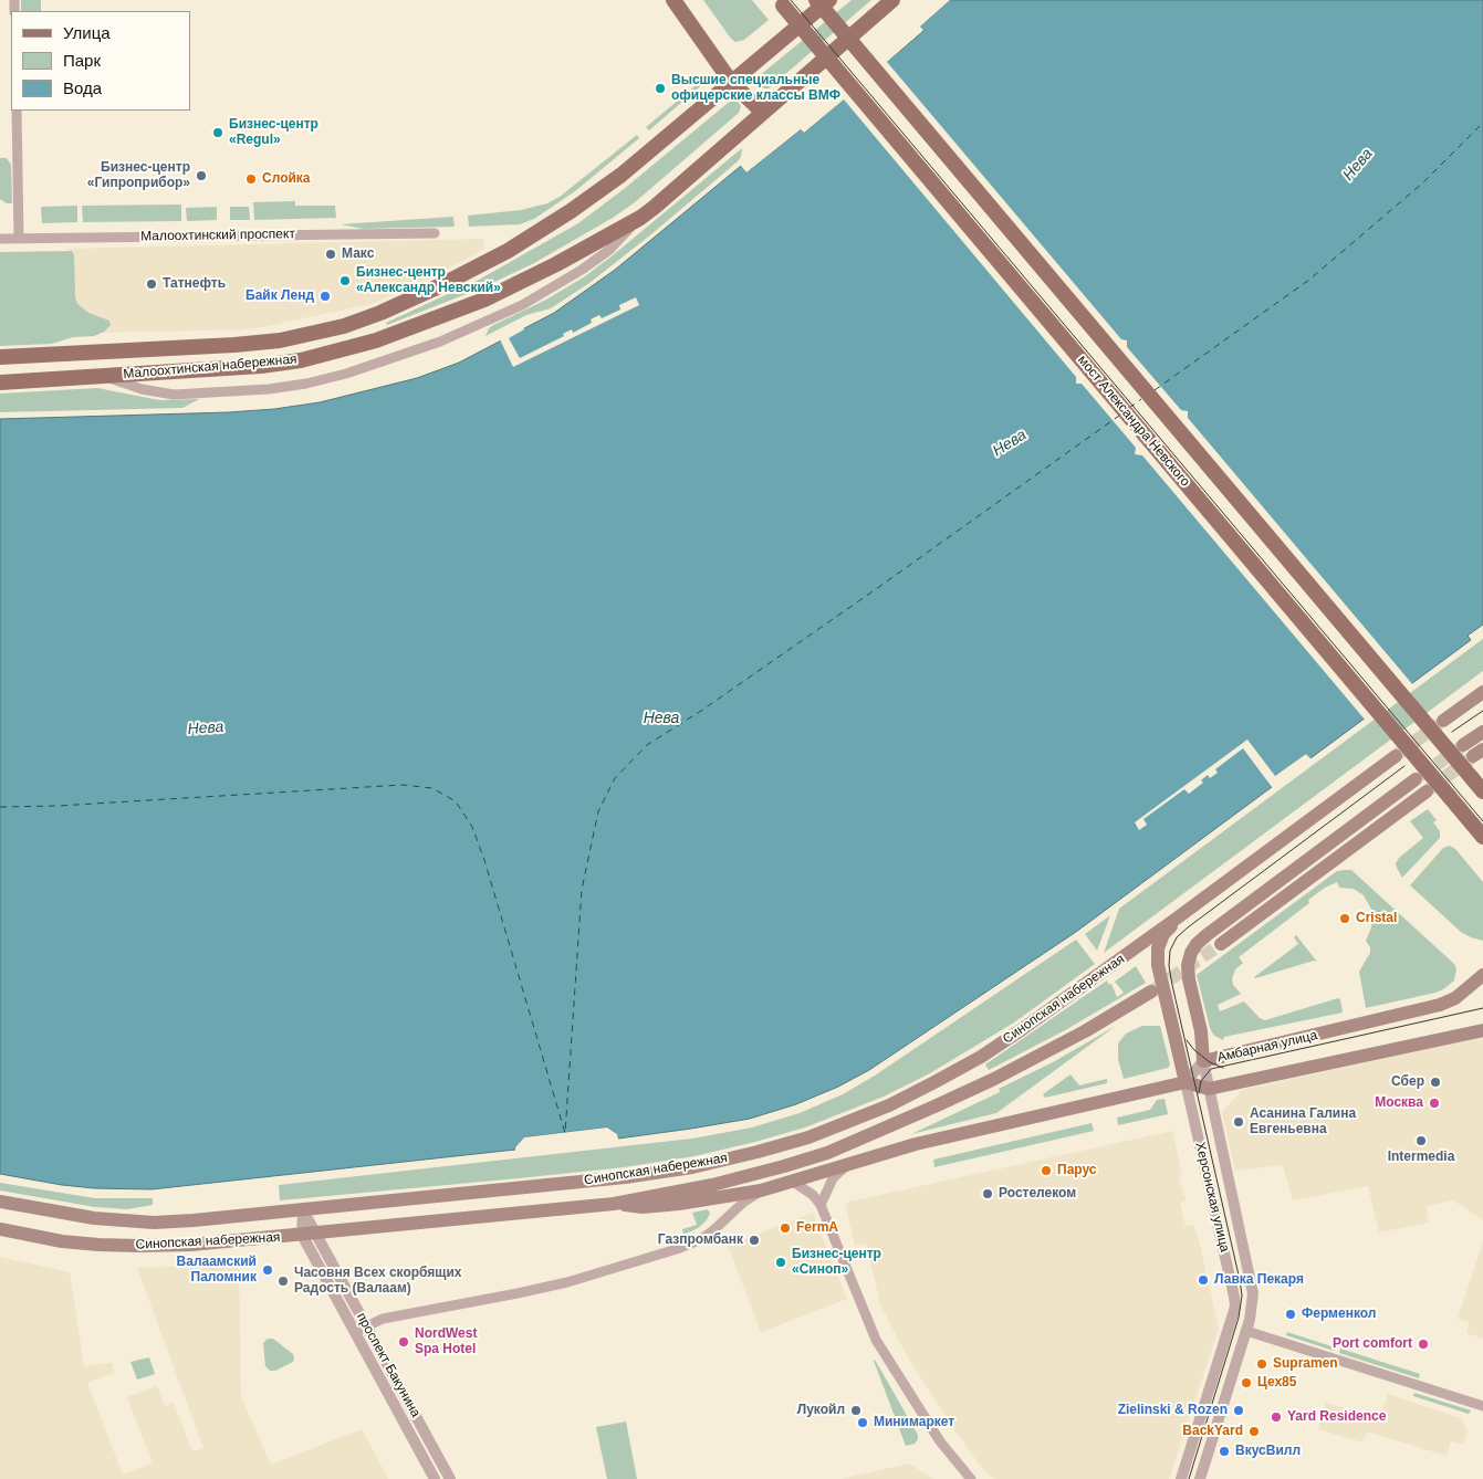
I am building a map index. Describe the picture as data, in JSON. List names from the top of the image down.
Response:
{
  "streets": {
    "main road": [
      "Малоохтинская набережная",
      "мост Александра Невского",
      "Синопская набережная",
      "Амбарная улица",
      "Херсонская улица"
    ],
    "street": ["Малоохтинский проспект", "проспект Бакунина"]
  },
  "crossings": [
    ["Синопская набережная", "Амбарная улица"],
    ["Синопская набережная", "Херсонская улица"],
    ["Синопская набережная", "проспект Бакунина"],
    ["Амбарная улица", "Херсонская улица"]
  ],
  "water": ["Нева"],
  "places": [
    "Высшие специальные офицерские классы ВМФ",
    "Бизнес-центр «Regul»",
    "Бизнес-центр «Гипроприбор»",
    "Слойка",
    "Макс",
    "Бизнес-центр «Александр Невский»",
    "Татнефть",
    "Байк Ленд",
    "Cristal",
    "Сбер",
    "Москва",
    "Асанина Галина Евгеньевна",
    "Intermedia",
    "Парус",
    "Ростелеком",
    "FermA",
    "Газпромбанк",
    "Бизнес-центр «Синоп»",
    "Валаамский Паломник",
    "Лавка Пекаря",
    "Часовня Всех скорбящих Радость (Валаам)",
    "Ферменкол",
    "NordWest Spa Hotel",
    "Port comfort",
    "Supramen",
    "Цех85",
    "Лукойл",
    "Zielinski & Rozen",
    "Yard Residence",
    "Минимаркет",
    "BackYard",
    "ВкусВилл"
  ],
  "legend": ["Улица", "Парк", "Вода"]
}
